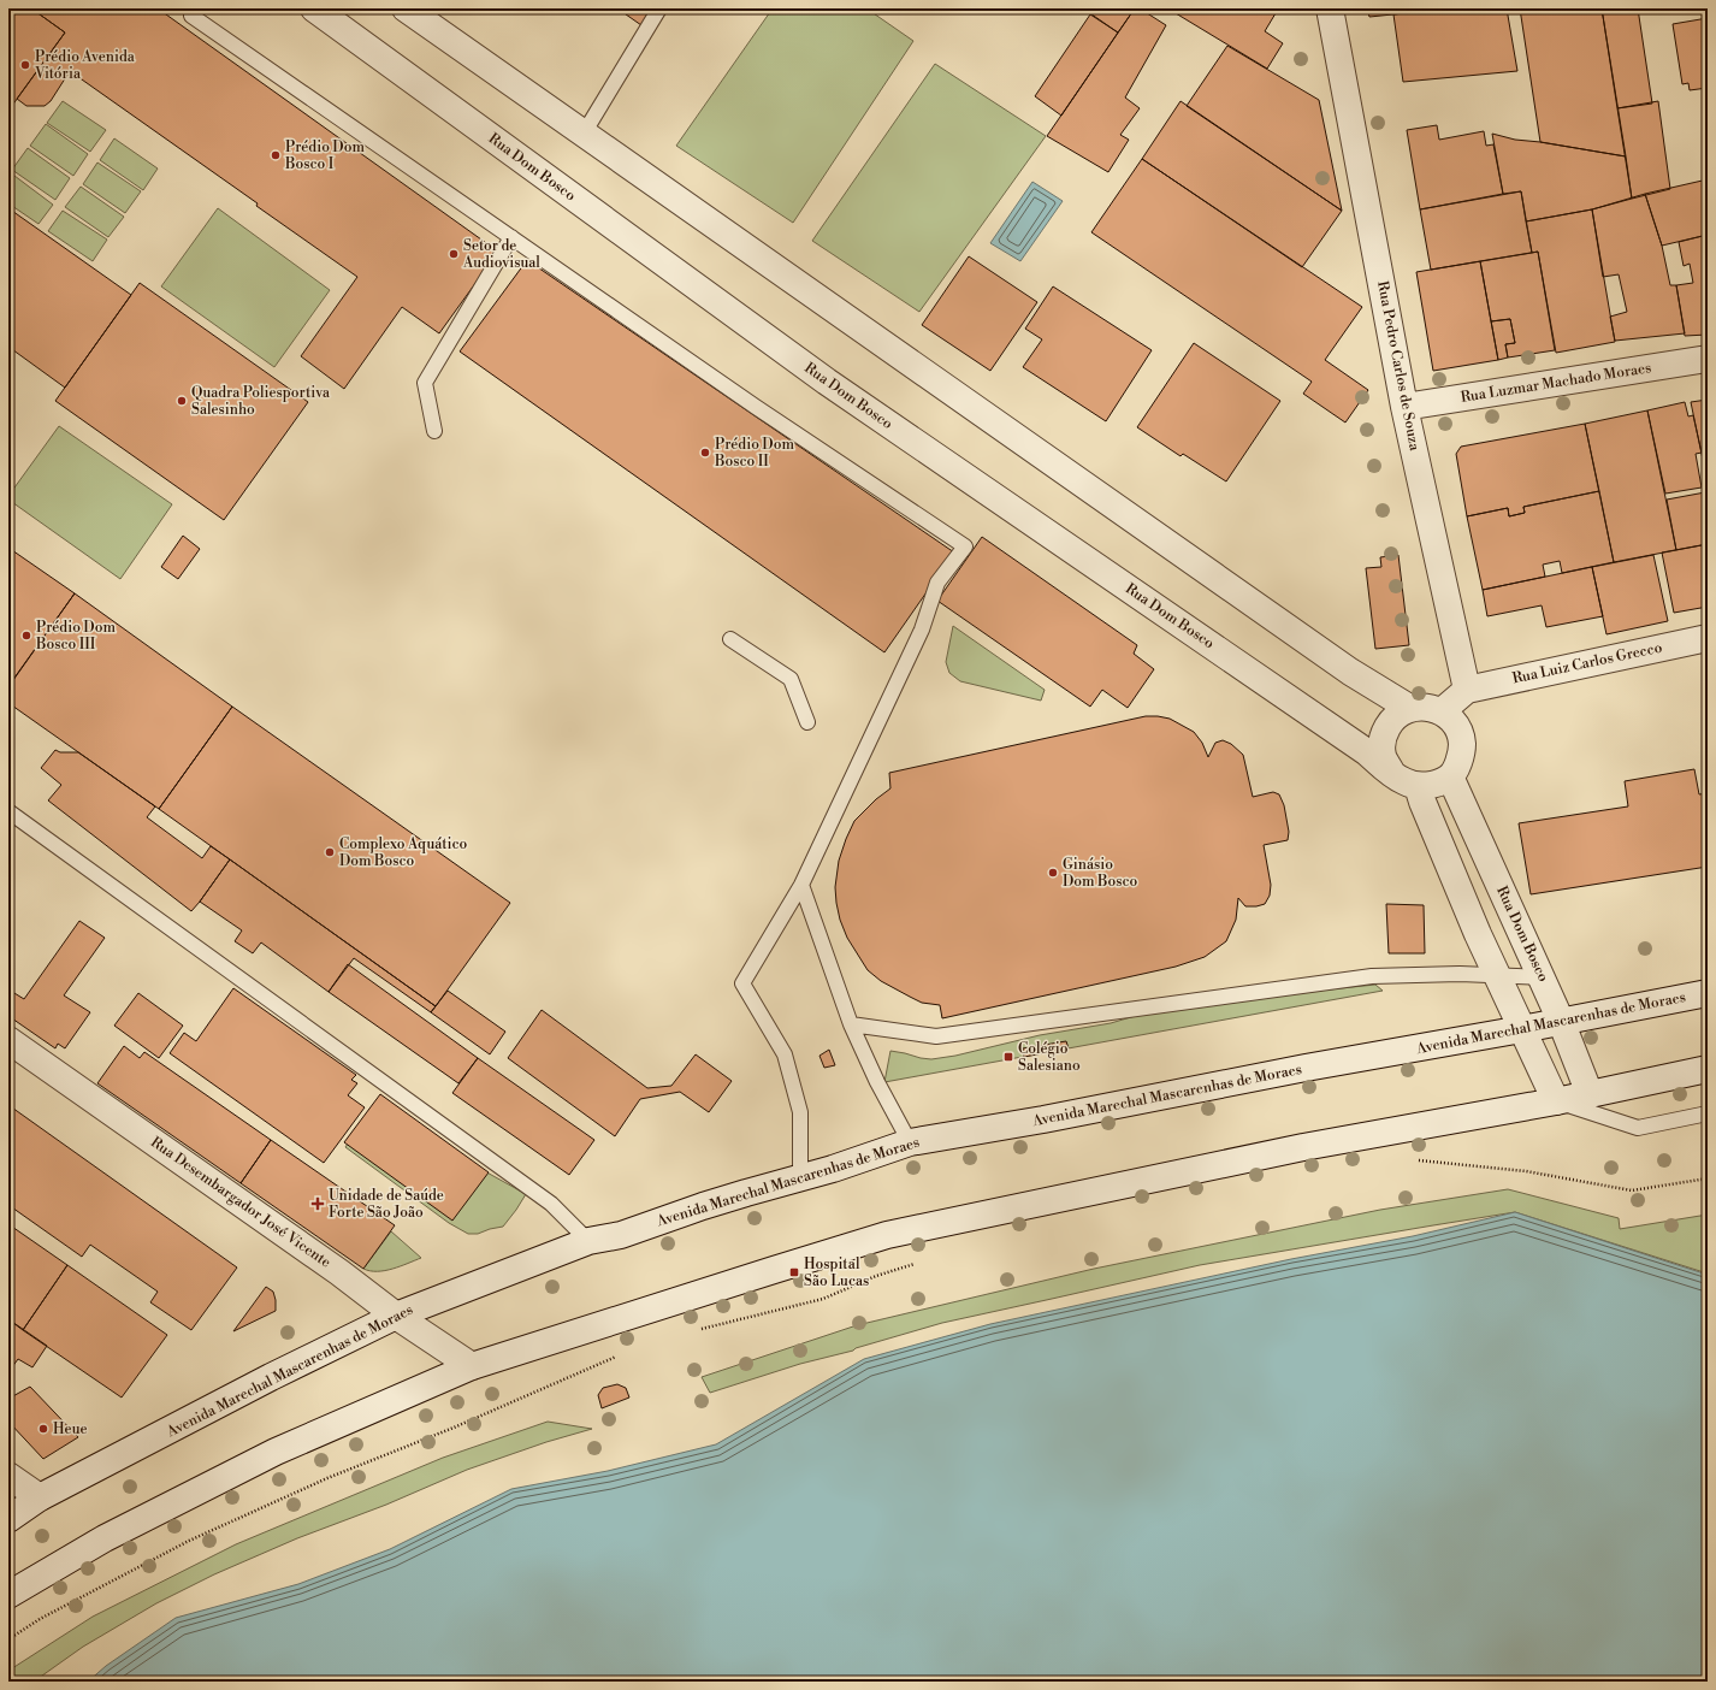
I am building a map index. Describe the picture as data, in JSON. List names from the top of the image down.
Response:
{
  "streets": {
    "street": [
      "Rua Dom Bosco",
      "Rua Pedro Carlos de Souza",
      "Rua Luzmar Machado Moraes",
      "Rua Luiz Carlos Grecco",
      "Avenida Marechal Mascarenhas de Moraes",
      "Rua Desembargador José Vicente"
    ]
  },
  "crossings": [
    ["Rua Dom Bosco", "Avenida Marechal Mascarenhas de Moraes"],
    ["Rua Pedro Carlos de Souza", "Rua Luzmar Machado Moraes"],
    ["Rua Pedro Carlos de Souza", "Rua Luiz Carlos Grecco"],
    ["Avenida Marechal Mascarenhas de Moraes", "Rua Desembargador José Vicente"]
  ],
  "places": {
    "other": [
      "Prédio Avenida Vitória",
      "Prédio Dom Bosco I",
      "Setor de Audiovisual",
      "Quadra Poliesportiva Salesinho",
      "Prédio Dom Bosco II",
      "Prédio Dom Bosco III",
      "Complexo Aquático Dom Bosco",
      "Ginásio Dom Bosco",
      "Heue"
    ],
    "transit": ["Colégio Salesiano", "Hospital São Lucas"],
    "health": ["Unidade de Saúde Forte São João"]
  }
}
